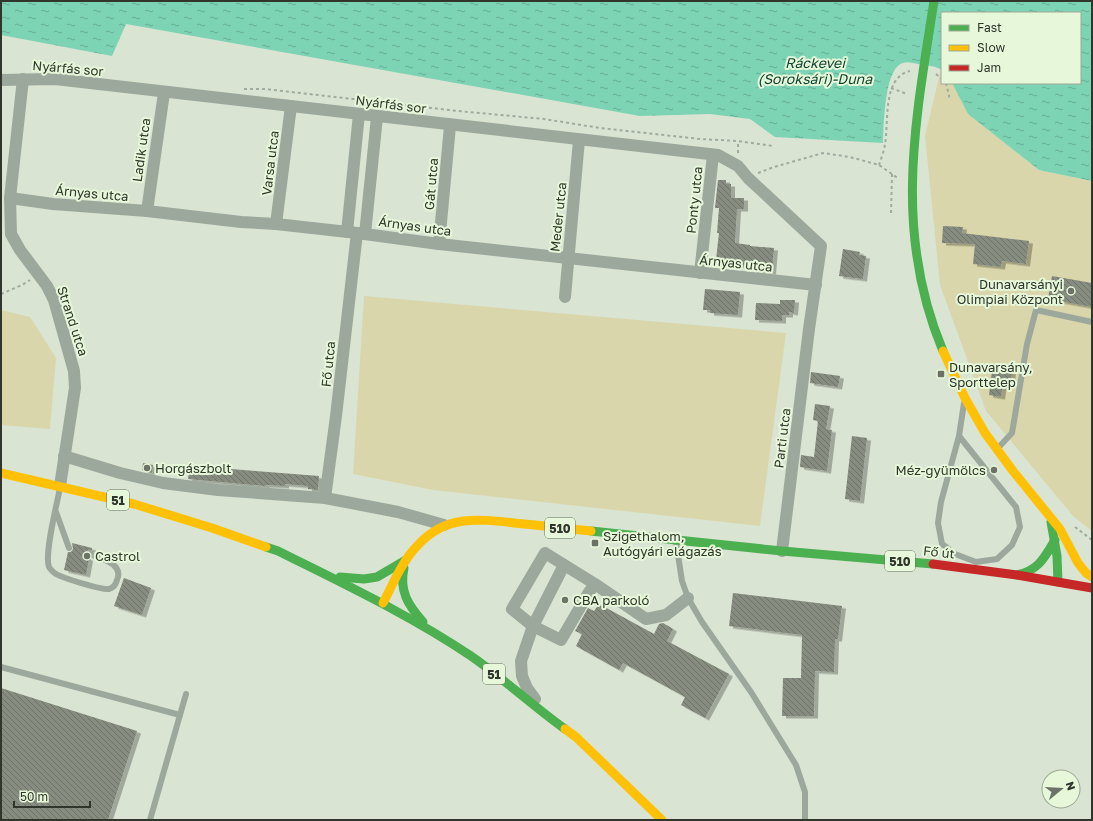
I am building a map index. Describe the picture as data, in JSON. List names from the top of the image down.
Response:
{
  "streets": {
    "main road": ["51", "510", "Fő út"],
    "street": [
      "Nyárfás sor",
      "Ladik utca",
      "Varsa utca",
      "Gát utca",
      "Árnyas utca",
      "Ponty utca",
      "Meder utca",
      "Strand utca",
      "Fő utca",
      "Parti utca"
    ]
  },
  "crossings": [
    ["Nyárfás sor", "Ladik utca"],
    ["Nyárfás sor", "Varsa utca"],
    ["Nyárfás sor", "Gát utca"],
    ["Nyárfás sor", "Árnyas utca"],
    ["Nyárfás sor", "Ponty utca"],
    ["Nyárfás sor", "Meder utca"],
    ["Nyárfás sor", "Strand utca"],
    ["Nyárfás sor", "Fő utca"],
    ["Nyárfás sor", "Parti utca"],
    ["Ladik utca", "Árnyas utca"],
    ["Varsa utca", "Árnyas utca"],
    ["Gát utca", "Árnyas utca"],
    ["Árnyas utca", "Ponty utca"],
    ["Árnyas utca", "Meder utca"],
    ["Árnyas utca", "Strand utca"],
    ["Árnyas utca", "Fő utca"],
    ["Árnyas utca", "Parti utca"],
    ["Strand utca", "51"],
    ["Parti utca", "510"],
    ["Parti utca", "Fő út"],
    ["51", "510"],
    ["510", "Fő út"]
  ],
  "water": ["Ráckevei (Soroksári)-Duna"],
  "places": {
    "other": [
      "Dunavarsányi Olimpiai Központ",
      "Horgászbolt",
      "Méz-gyümölcs",
      "Castrol",
      "CBA parkoló"
    ],
    "transit": ["Dunavarsány, Sporttelep", "Szigethalom, Autógyári elágazás"]
  },
  "legend": ["Fast", "Slow", "Jam"],
  "scale_bar": "50 m",
  "north": "right"
}
